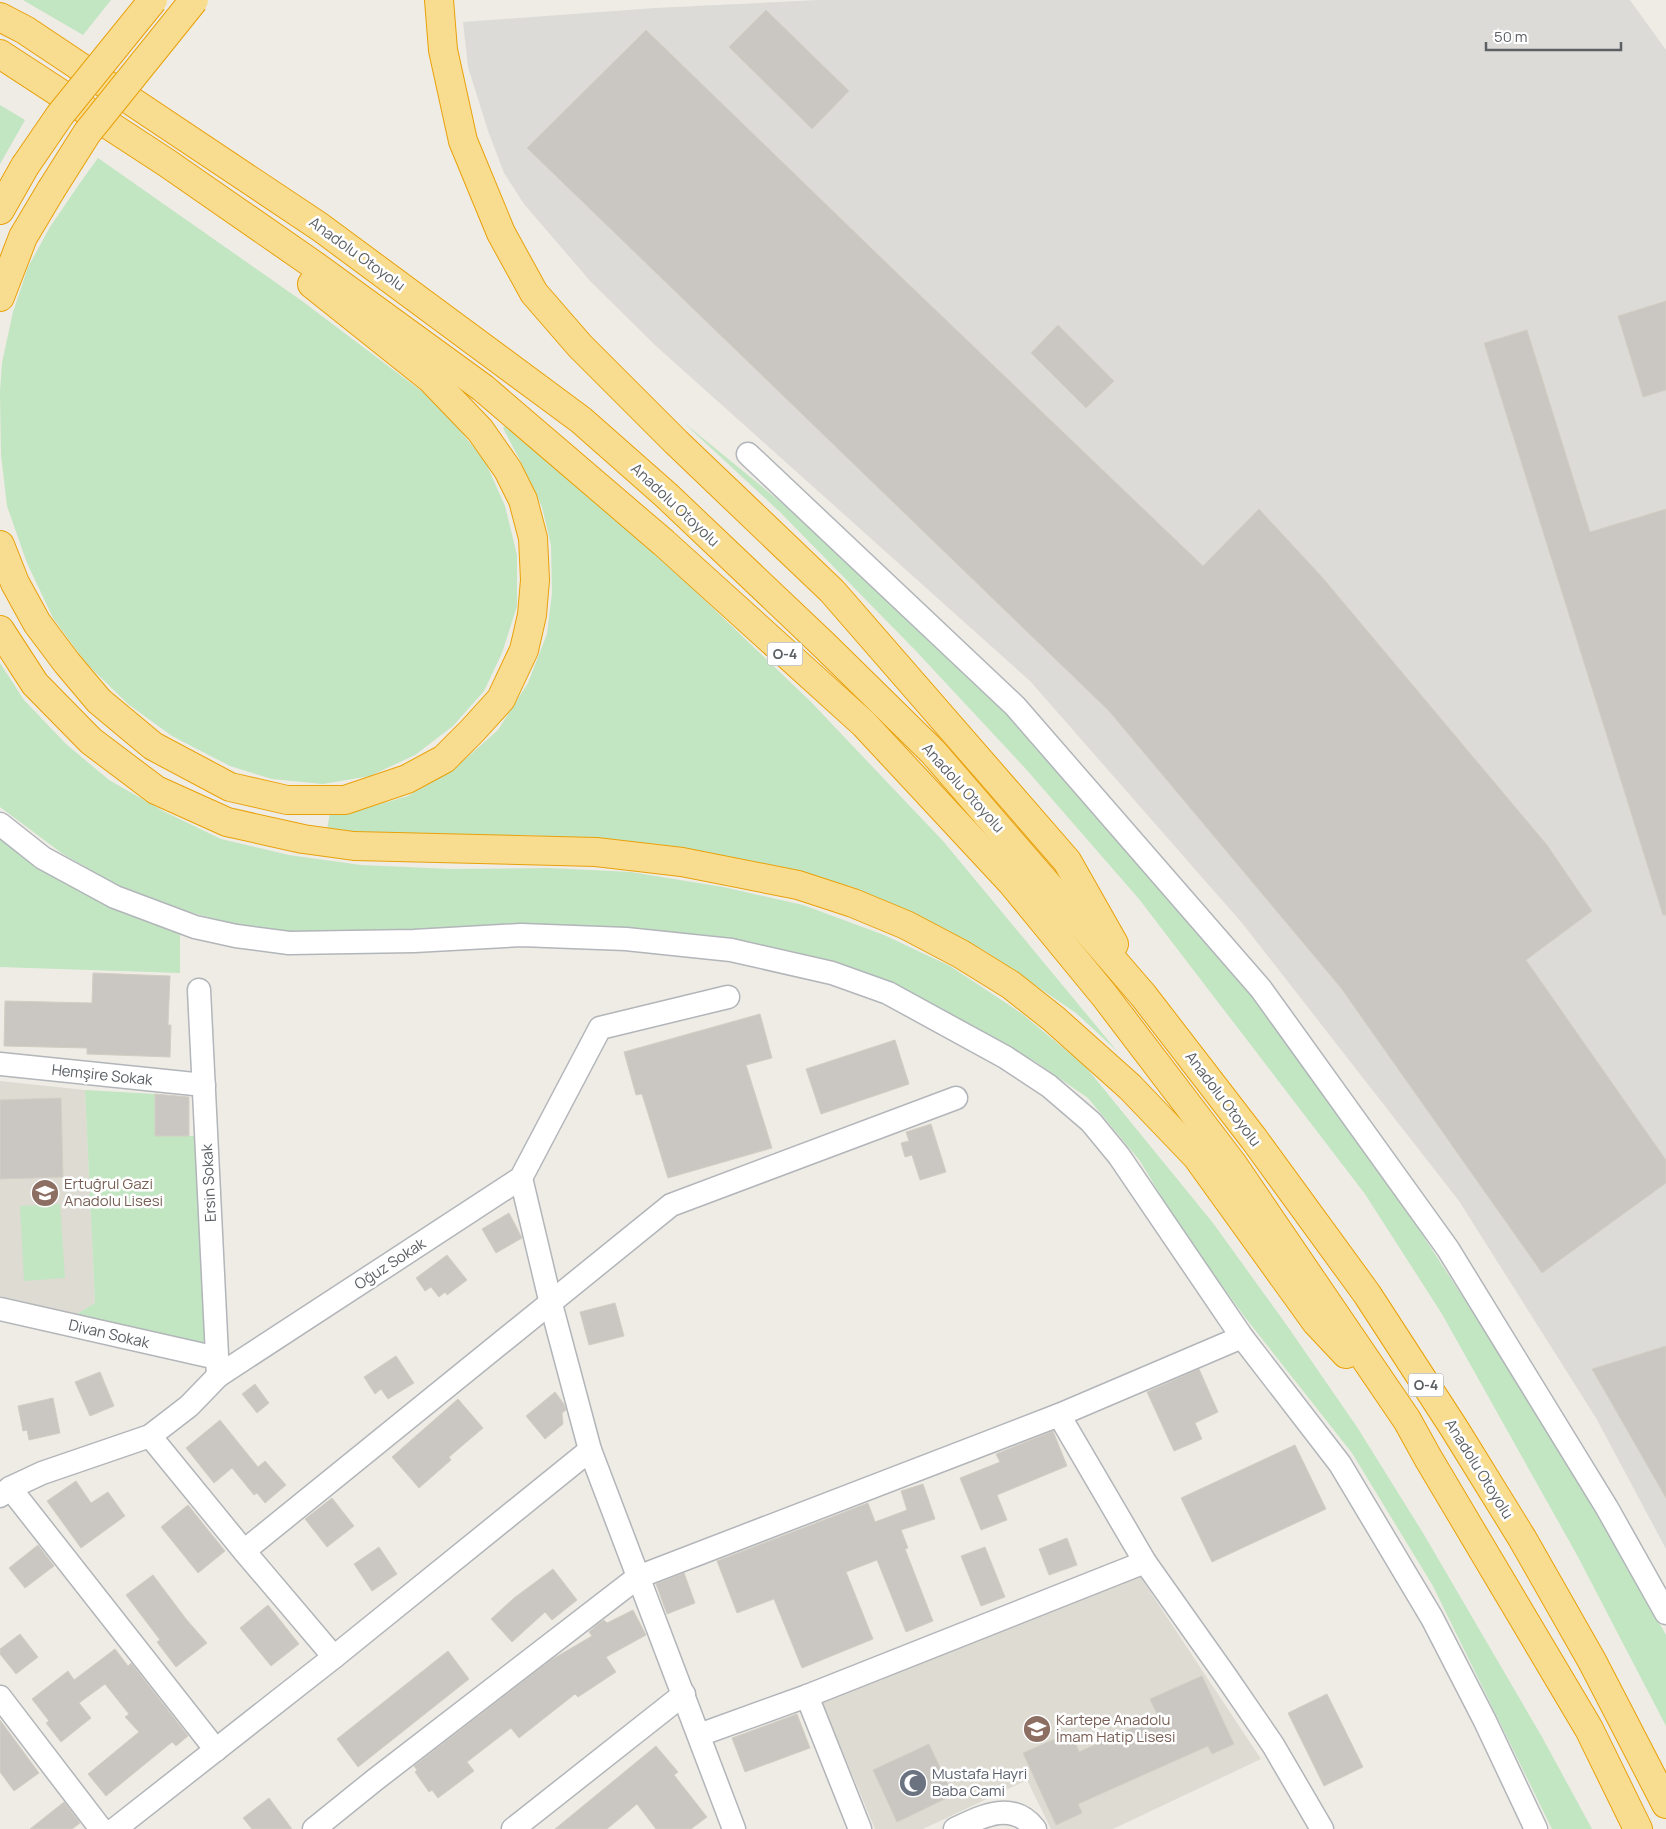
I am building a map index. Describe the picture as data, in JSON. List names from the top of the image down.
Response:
{
  "streets": {
    "highway": ["Anadolu Otoyolu", "O-4"],
    "street": [
      "Hemşire Sokak",
      "Ersin Sokak",
      "Oğuz Sokak",
      "Divan Sokak"
    ]
  },
  "crossings": [
    ["Hemşire Sokak", "Ersin Sokak"],
    ["Ersin Sokak", "Oğuz Sokak"],
    ["Ersin Sokak", "Divan Sokak"],
    ["Oğuz Sokak", "Divan Sokak"]
  ],
  "places": {
    "school or university": ["Ertuğrul Gazi Anadolu Lisesi", "Kartepe Anadolu İmam Hatip Lisesi"],
    "mosque": ["Mustafa Hayri Baba Cami"]
  },
  "scale_bar": "50 m"
}
